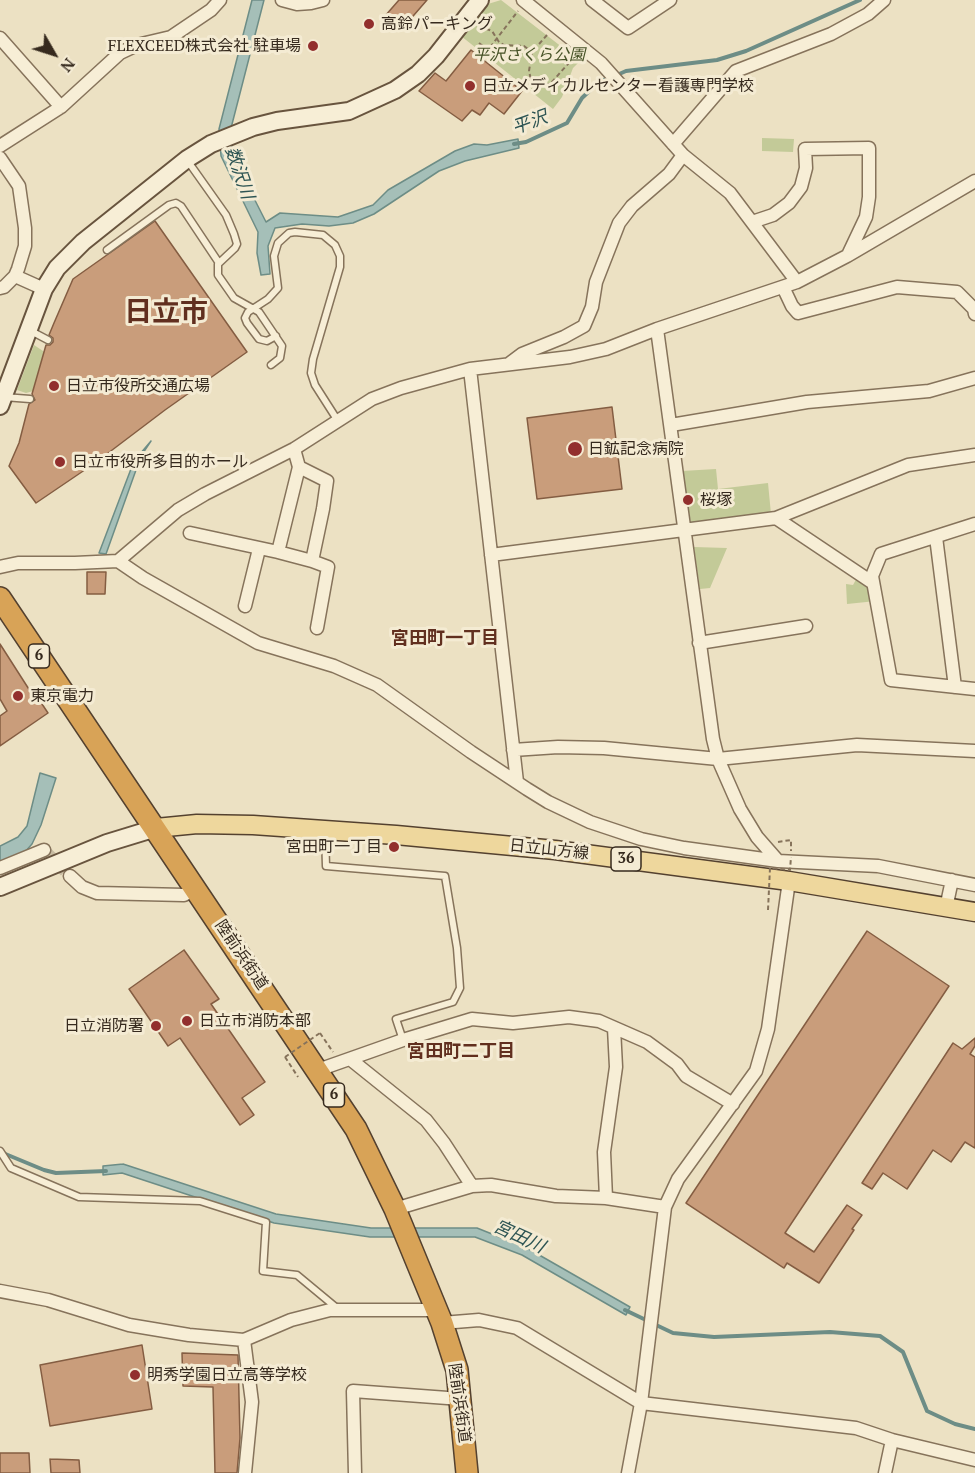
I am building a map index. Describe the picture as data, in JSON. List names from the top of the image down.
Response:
{
  "streets": {
    "highway": ["6", "陸前浜街道"],
    "main road": ["日立山方線", "36"]
  },
  "crossings": [
    ["日立山方線", "陸前浜街道"]
  ],
  "districts": ["日立市", "宮田町一丁目", "宮田町二丁目"],
  "water": ["平沢", "数沢川", "宮田川"],
  "parks": ["平沢さくら公園"],
  "places": [
    "高鈴パーキング",
    "FLEXCEED株式会社 駐車場",
    "日立メディカルセンター看護専門学校",
    "日立市役所交通広場",
    "日鉱記念病院",
    "日立市役所多目的ホール",
    "桜塚",
    "東京電力",
    "宮田町一丁目",
    "日立市消防本部",
    "日立消防署",
    "明秀学園日立高等学校"
  ],
  "north": "bottom right"
}
